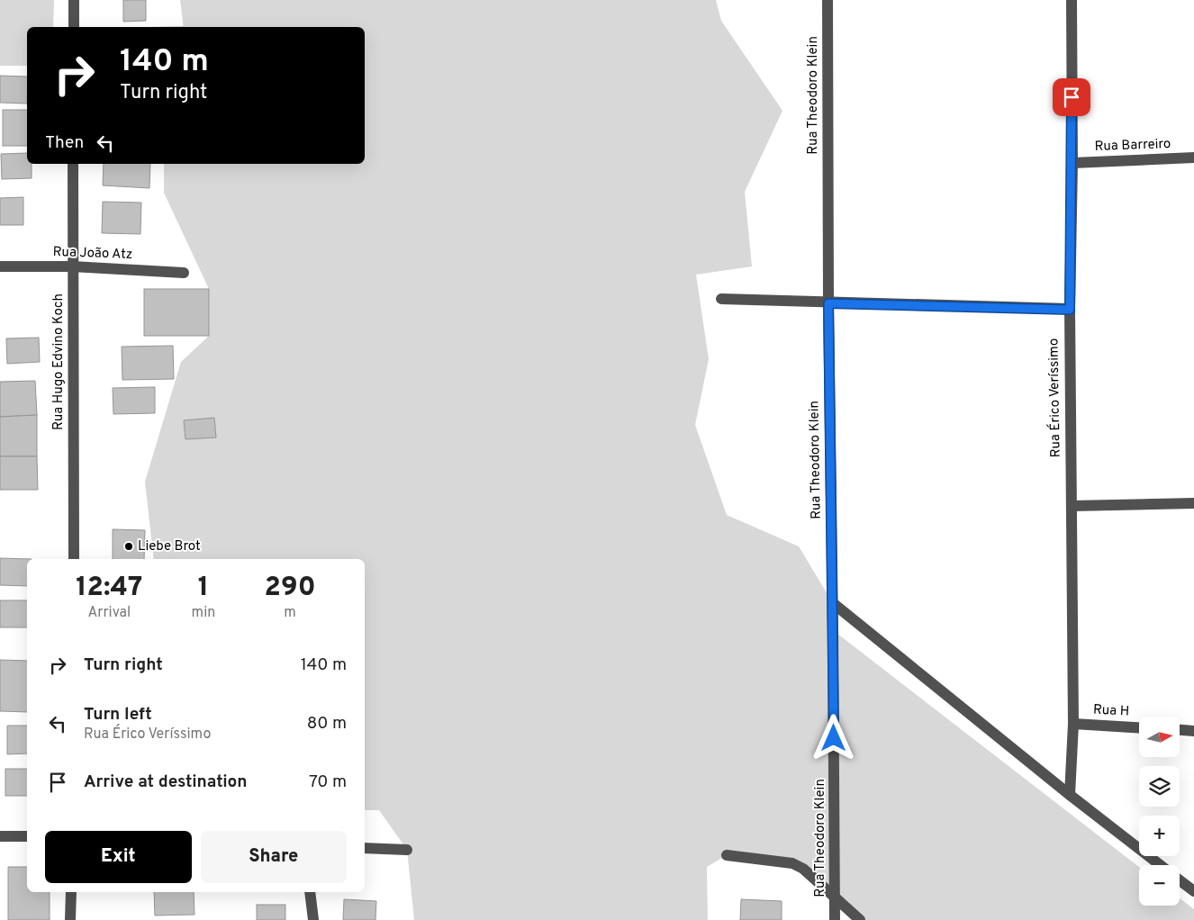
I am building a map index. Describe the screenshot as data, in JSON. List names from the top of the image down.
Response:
{
  "streets": {
    "street": [
      "Rua Theodoro Klein",
      "Rua Barreiro",
      "Rua João Atz",
      "Rua Hugo Edvino Koch",
      "Rua Érico Veríssimo",
      "Rua H"
    ]
  },
  "crossings": [
    ["Rua Barreiro", "Rua Érico Veríssimo"],
    ["Rua João Atz", "Rua Hugo Edvino Koch"],
    ["Rua Érico Veríssimo", "Rua H"]
  ],
  "places": ["Liebe Brot"],
  "north": "right",
  "page": {
    "turn": ["140 m", "Turn right"],
    "then": "Then",
    "eta": [
      "12:47",
      "Arrival",
      "1",
      "min",
      "290",
      "m"
    ],
    "list": [
      {
        "name": "Turn right",
        "value": "140 m"
      },
      {
        "name": "Turn left",
        "note": "Rua Érico Veríssimo",
        "value": "80 m"
      },
      {
        "name": "Arrive at destination",
        "value": "70 m"
      }
    ],
    "map_buttons": ["+", "−"],
    "buttons": ["Exit", "Share"]
  }
}
